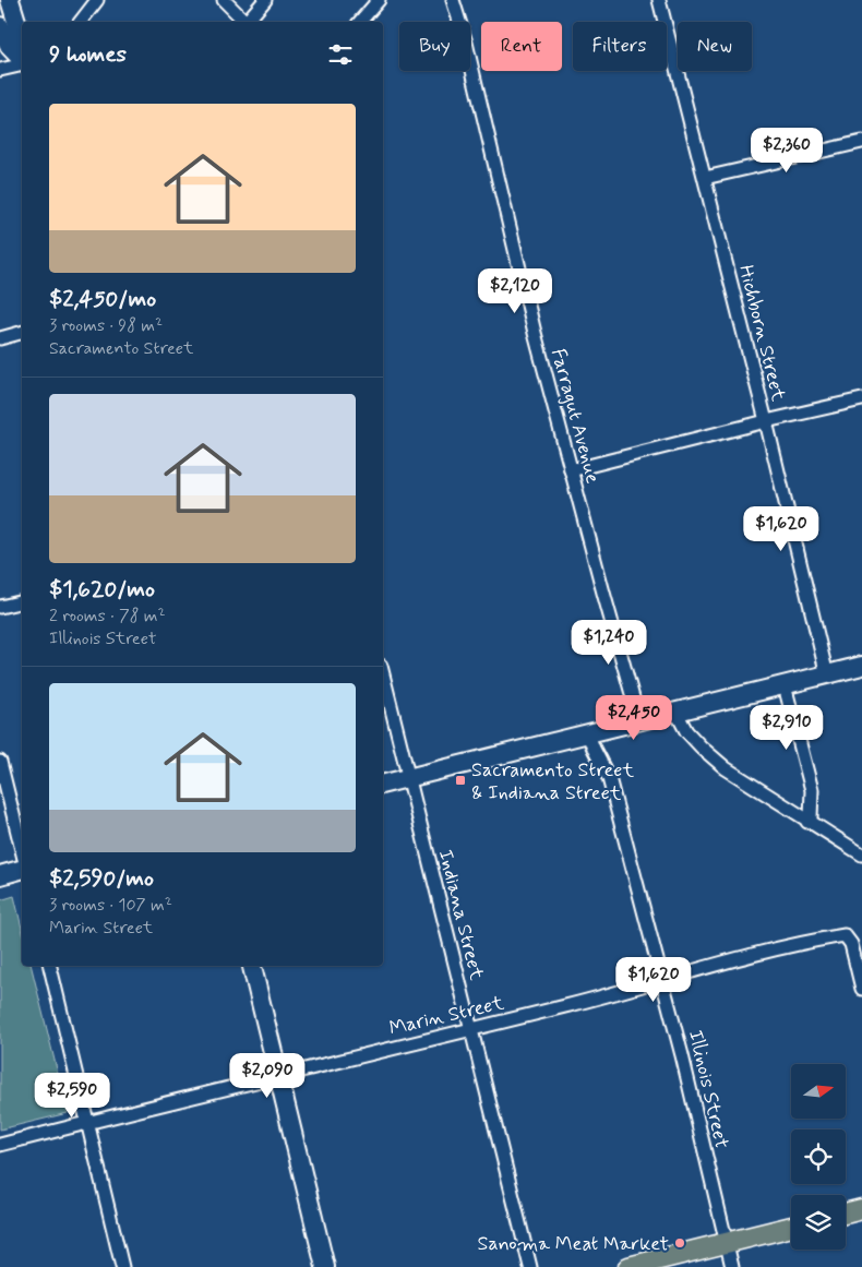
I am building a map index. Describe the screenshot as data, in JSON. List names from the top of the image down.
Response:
{
  "streets": {
    "street": [
      "Hichborn Street",
      "Farragut Avenue",
      "Indiana Street",
      "Marin Street",
      "Illinois Street"
    ]
  },
  "crossings": [
    ["Indiana Street", "Marin Street"],
    ["Marin Street", "Illinois Street"]
  ],
  "places": {
    "transit": ["Sacramento Street & Indiana Street"],
    "other": ["Sanoma Meat Market"]
  },
  "north": "right",
  "page": {
    "chip": [
      "Buy",
      "Rent",
      "Filters",
      "New"
    ],
    "heading": "9 homes",
    "list": [
      {
        "name": "$2,450/mo",
        "note": "3 rooms · 98 m² · Sacramento Street"
      },
      {
        "name": "$1,620/mo",
        "note": "2 rooms · 78 m² · Illinois Street"
      },
      {
        "name": "$2,590/mo",
        "note": "3 rooms · 107 m² · Marin Street"
      }
    ],
    "price": [
      "$2,360",
      "$2,120",
      "$1,620",
      "$1,240",
      "$2,450",
      "$2,910",
      "$1,620",
      "$2,090",
      "$2,590"
    ]
  }
}
